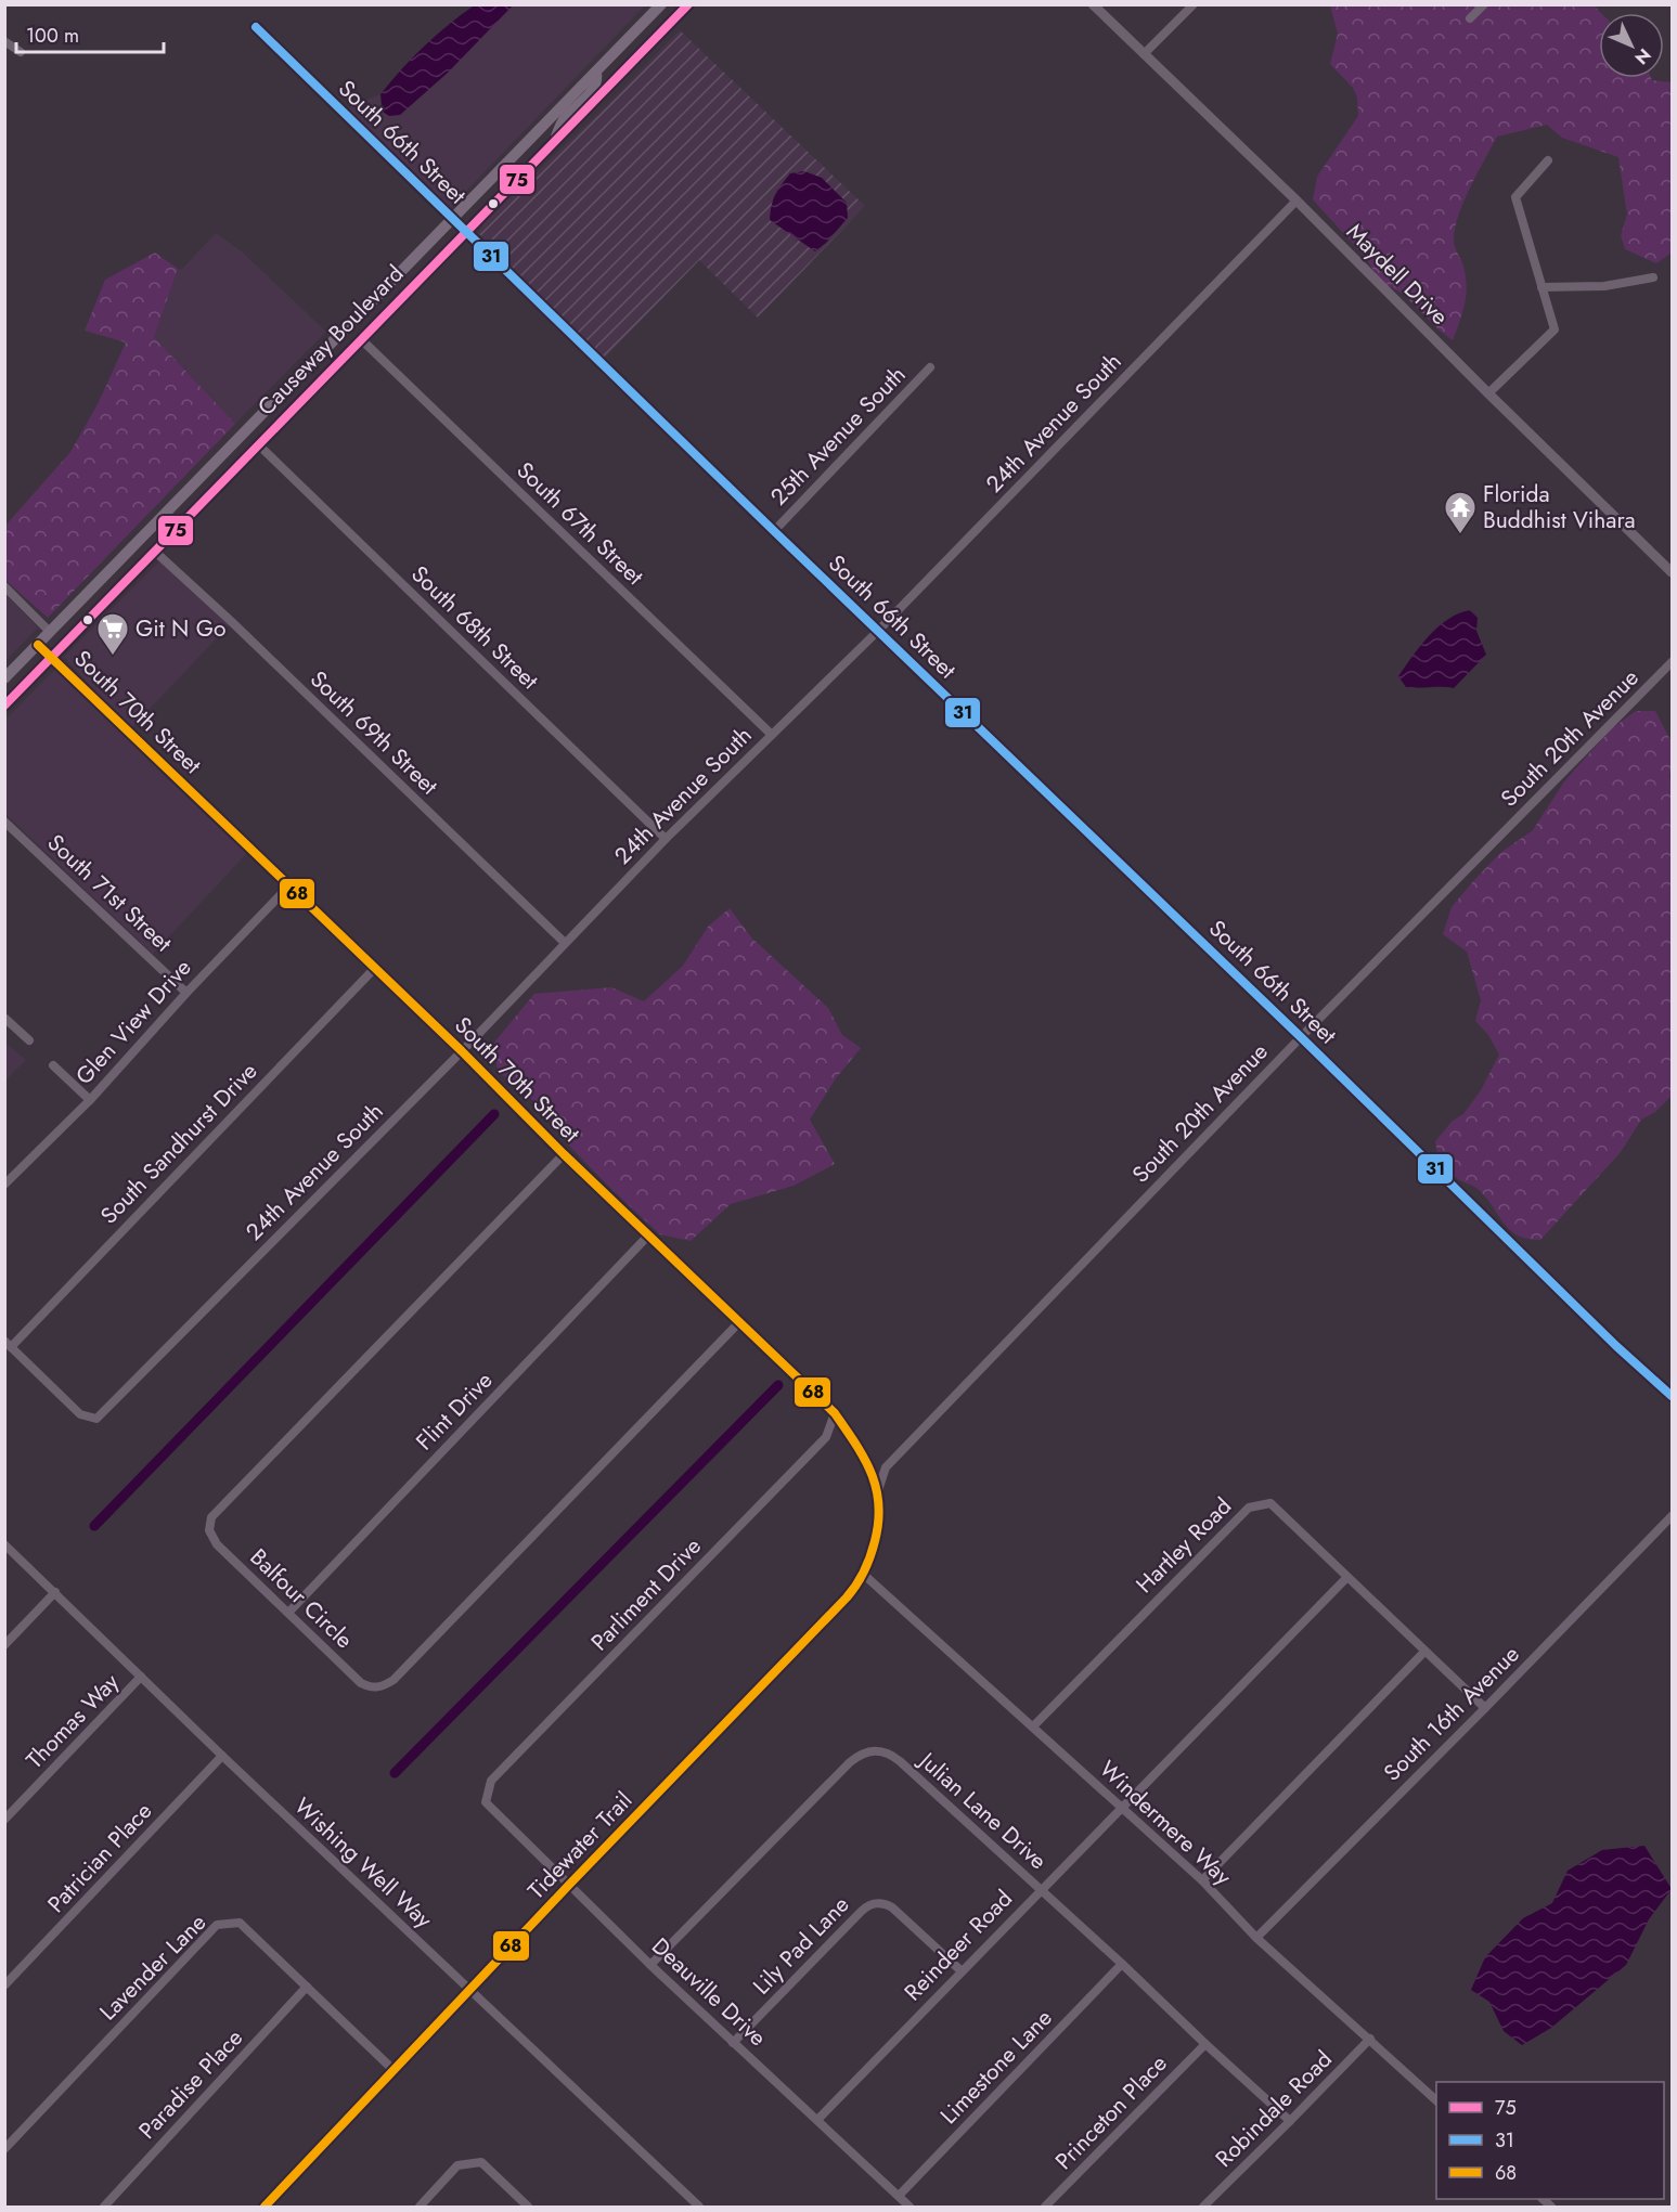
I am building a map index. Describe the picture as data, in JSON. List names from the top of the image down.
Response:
{
  "streets": {
    "main road": ["Causeway Boulevard"],
    "street": [
      "South 66th Street",
      "Maydell Drive",
      "24th Avenue South",
      "25th Avenue South",
      "South 67th Street",
      "South 68th Street",
      "South 70th Street",
      "South 69th Street",
      "South 20th Avenue",
      "South 71st Street",
      "Glen View Drive",
      "South Sandhurst Drive",
      "Flint Drive",
      "Hartley Road",
      "Parliment Drive",
      "Balfour Circle",
      "South 16th Avenue",
      "Thomas Way",
      "Julian Lane Drive",
      "Windermere Way",
      "Tidewater Trail",
      "Patrician Place",
      "Wishing Well Way",
      "Lily Pad Lane",
      "Reindeer Road",
      "Lavender Lane",
      "Deauville Drive",
      "Limestone Lane",
      "Paradise Place",
      "Robindale Road",
      "Princeton Place"
    ]
  },
  "crossings": [
    ["South 66th Street", "Causeway Boulevard"],
    ["South 66th Street", "24th Avenue South"],
    ["South 66th Street", "25th Avenue South"],
    ["South 66th Street", "South 20th Avenue"],
    ["Maydell Drive", "24th Avenue South"],
    ["Causeway Boulevard", "South 67th Street"],
    ["Causeway Boulevard", "South 68th Street"],
    ["Causeway Boulevard", "South 70th Street"],
    ["Causeway Boulevard", "South 69th Street"],
    ["24th Avenue South", "South 67th Street"],
    ["24th Avenue South", "South 68th Street"],
    ["24th Avenue South", "South 70th Street"],
    ["24th Avenue South", "South 69th Street"],
    ["24th Avenue South", "South Sandhurst Drive"],
    ["South 70th Street", "South 20th Avenue"],
    ["South 70th Street", "Glen View Drive"],
    ["South 70th Street", "South Sandhurst Drive"],
    ["South 70th Street", "Flint Drive"],
    ["South 70th Street", "Parliment Drive"],
    ["South 70th Street", "Balfour Circle"],
    ["South 70th Street", "Tidewater Trail"],
    ["South 20th Avenue", "Tidewater Trail"],
    ["South 71st Street", "Glen View Drive"],
    ["Flint Drive", "Balfour Circle"],
    ["Hartley Road", "South 16th Avenue"],
    ["Hartley Road", "Windermere Way"],
    ["Hartley Road", "Reindeer Road"],
    ["Parliment Drive", "Deauville Drive"],
    ["South 16th Avenue", "Windermere Way"],
    ["Thomas Way", "Wishing Well Way"],
    ["Julian Lane Drive", "Reindeer Road"],
    ["Julian Lane Drive", "Deauville Drive"],
    ["Julian Lane Drive", "Limestone Lane"],
    ["Julian Lane Drive", "Robindale Road"],
    ["Julian Lane Drive", "Princeton Place"],
    ["Windermere Way", "Tidewater Trail"],
    ["Windermere Way", "Reindeer Road"],
    ["Windermere Way", "Robindale Road"],
    ["Tidewater Trail", "Wishing Well Way"],
    ["Tidewater Trail", "Lavender Lane"],
    ["Tidewater Trail", "Deauville Drive"],
    ["Patrician Place", "Wishing Well Way"],
    ["Lily Pad Lane", "Reindeer Road"],
    ["Lily Pad Lane", "Deauville Drive"],
    ["Reindeer Road", "Deauville Drive"],
    ["Lavender Lane", "Paradise Place"],
    ["Deauville Drive", "Limestone Lane"]
  ],
  "places": {
    "temple": ["Florida Buddhist Vihara"],
    "supermarket": ["Git N Go"]
  },
  "lines": ["transit line 75", "transit line 31", "transit line 68"],
  "legend": ["75", "31", "68"],
  "scale_bar": "100 m",
  "north": "bottom right"
}
